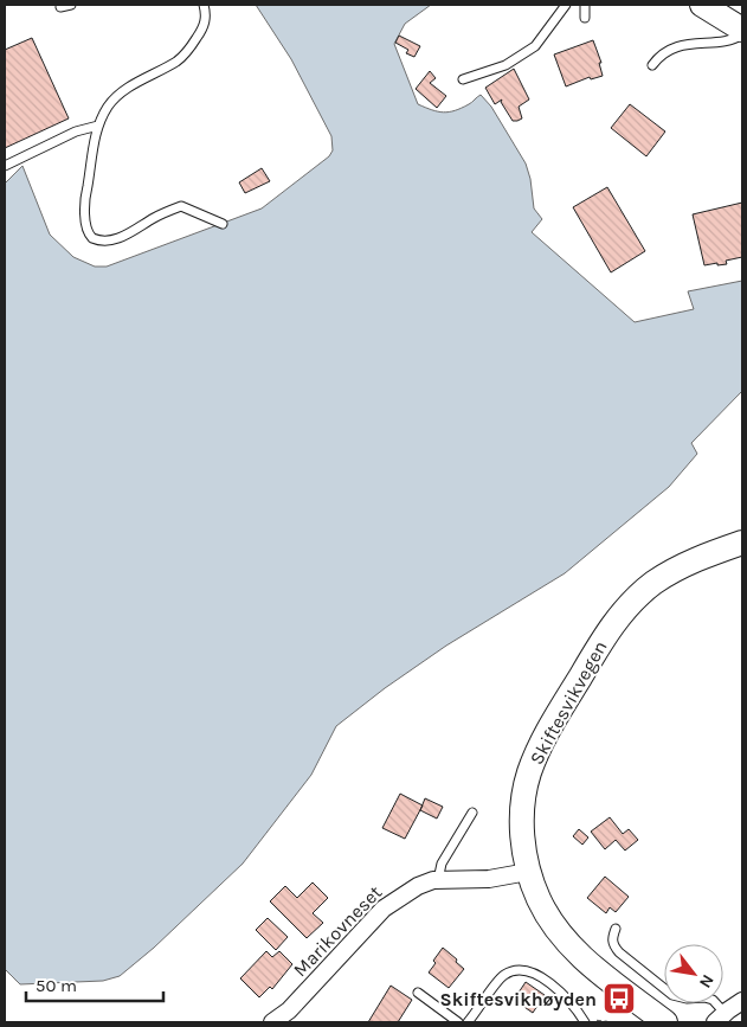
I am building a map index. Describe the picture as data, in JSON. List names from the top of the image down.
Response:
{
  "streets": {
    "main road": ["Skiftesvikvegen"],
    "street": ["Marikovneset"]
  },
  "crossings": [
    ["Skiftesvikvegen", "Marikovneset"]
  ],
  "places": {
    "bus stop": ["Skiftesvikhøyden"]
  },
  "scale_bar": "50 m",
  "north": "bottom right"
}
